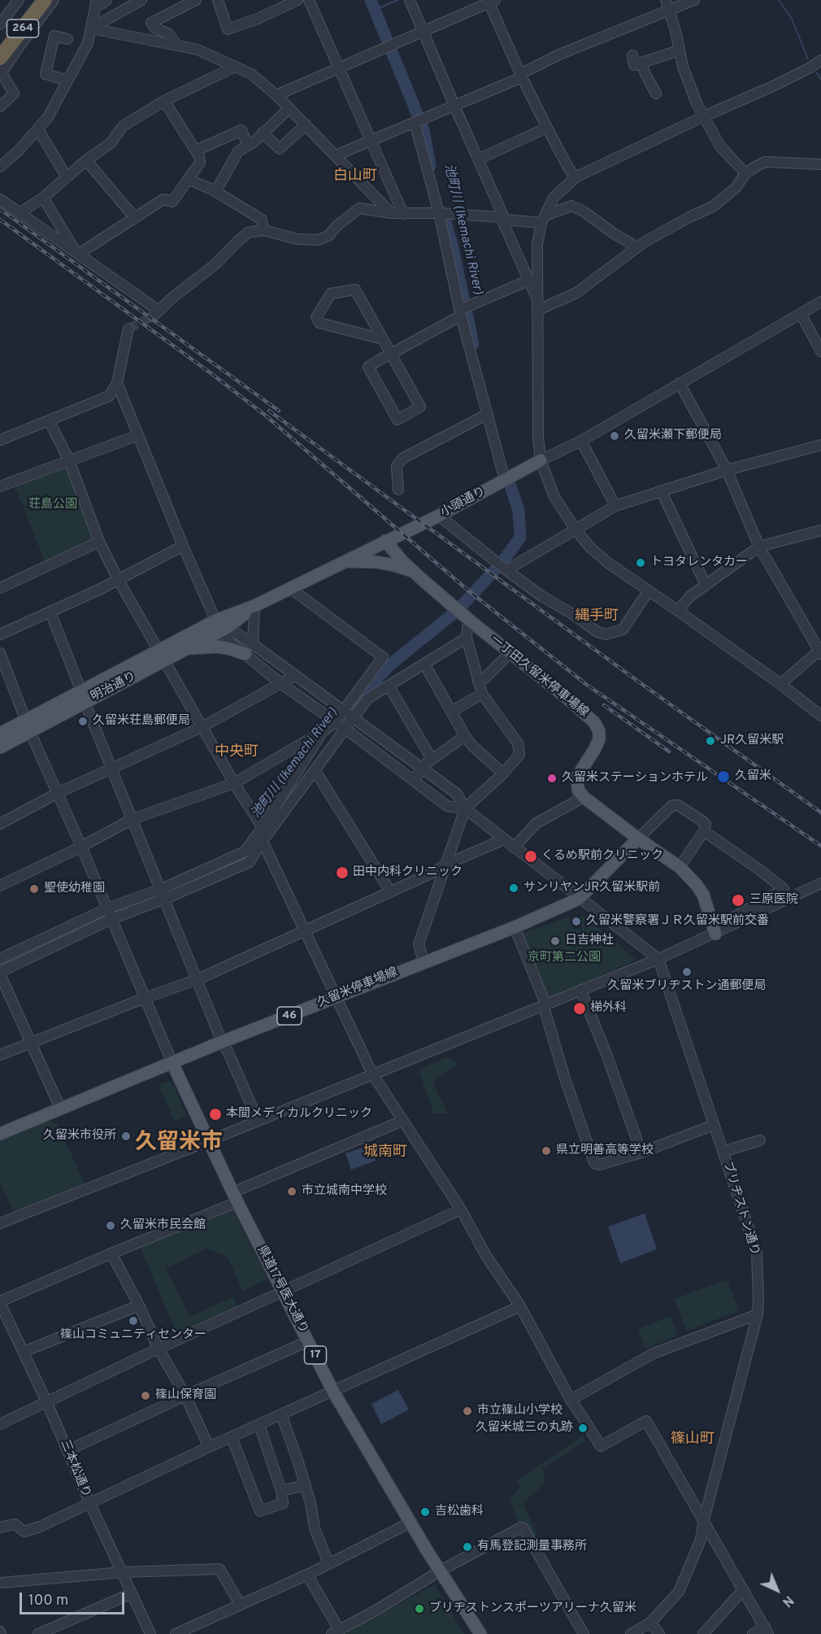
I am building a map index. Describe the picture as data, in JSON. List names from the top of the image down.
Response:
{
  "streets": {
    "highway": ["264"],
    "main road": [
      "小頭通り",
      "一丁田久留米停車場線",
      "明治通り",
      "久留米停車場線",
      "46",
      "県道17号医大通り",
      "17"
    ],
    "street": ["ブリヂストン通り", "三本松通り"]
  },
  "crossings": [
    ["小頭通り", "一丁田久留米停車場線"],
    ["久留米停車場線", "46"],
    ["久留米停車場線", "県道17号医大通り"]
  ],
  "districts": [
    "白山町",
    "縄手町",
    "中央町",
    "久留米市",
    "城南町",
    "篠山町"
  ],
  "water": ["池町川 (Ikemachi River)"],
  "parks": ["荘島公園", "京町第二公園"],
  "places": [
    "久留米瀬下郵便局",
    "トヨタレンタカー",
    "久留米荘島郵便局",
    "JR久留米駅",
    "久留米",
    "久留米ステーションホテル",
    "くるめ駅前クリニック",
    "田中内科クリニック",
    "サンリヤンJR久留米駅前",
    "聖使幼稚園",
    "三原医院",
    "久留米警察署ＪＲ久留米駅前交番",
    "日吉神社",
    "久留米ブリヂストン通郵便局",
    "梯外科",
    "本間メディカルクリニック",
    "久留米市役所",
    "県立明善高等学校",
    "市立城南中学校",
    "久留米市民会館",
    "篠山コミュニティセンター",
    "篠山保育園",
    "市立篠山小学校",
    "久留米城三の丸跡",
    "吉松歯科",
    "有馬登記測量事務所",
    "ブリヂストンスポーツアリーナ久留米"
  ],
  "scale_bar": "100 m",
  "north": "bottom right"
}
